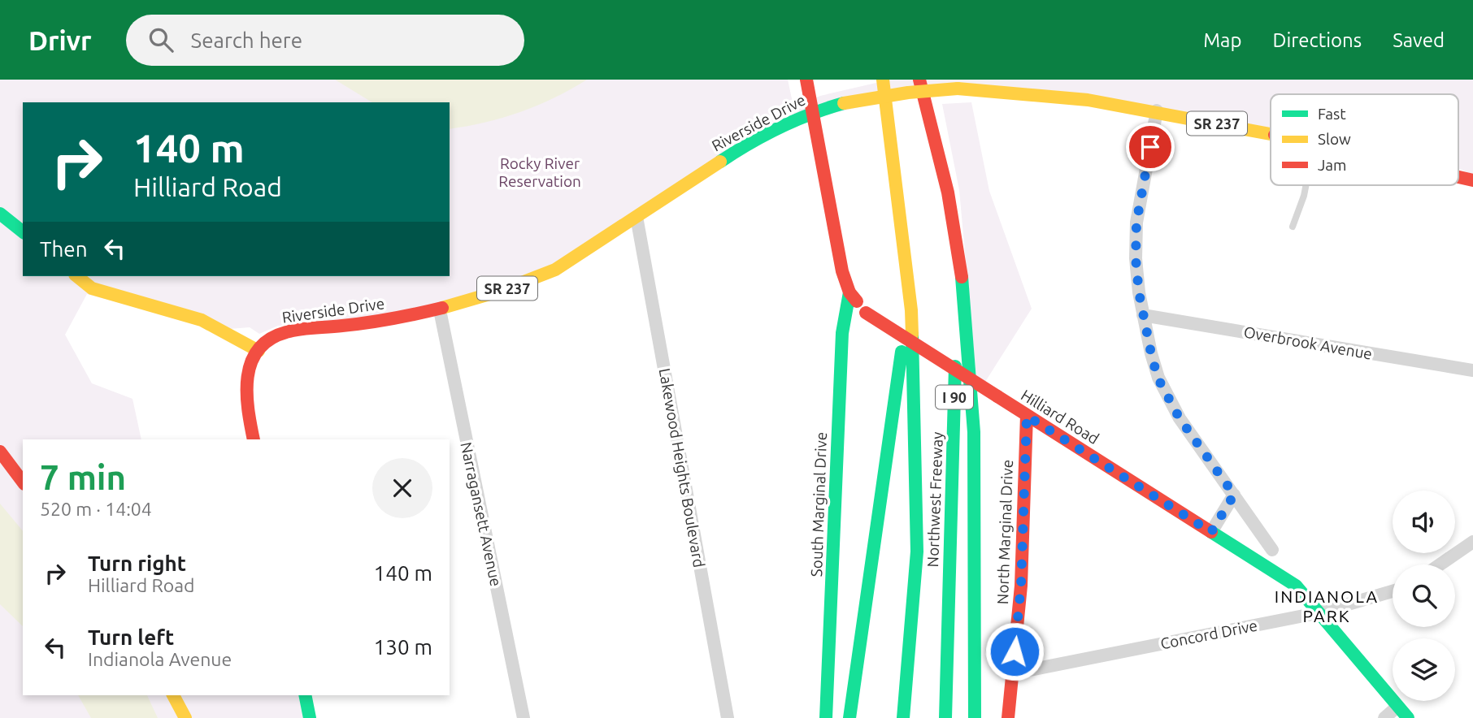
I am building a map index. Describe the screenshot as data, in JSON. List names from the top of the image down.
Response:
{
  "streets": {
    "main road": [
      "Riverside Drive",
      "SR 237",
      "I 90",
      "Hilliard Road",
      "Northwest Freeway",
      "South Marginal Drive",
      "North Marginal Drive"
    ],
    "street": [
      "Overbrook Avenue",
      "Lakewood Heights Boulevard",
      "Narragansett Avenue",
      "Concord Drive"
    ]
  },
  "crossings": [
    ["Riverside Drive", "Hilliard Road"],
    ["Riverside Drive", "Lakewood Heights Boulevard"],
    ["Riverside Drive", "Narragansett Avenue"],
    ["Hilliard Road", "South Marginal Drive"],
    ["Hilliard Road", "North Marginal Drive"],
    ["Hilliard Road", "Concord Drive"],
    ["North Marginal Drive", "Concord Drive"]
  ],
  "districts": ["INDIANOLA PARK"],
  "parks": ["Rocky River Reservation"],
  "legend": ["Fast", "Slow", "Jam"],
  "page": {
    "header": "Drivr",
    "search": "Search here",
    "nav": ["Map", "Directions", "Saved"],
    "turn": ["140 m", "Hilliard Road"],
    "then": "Then",
    "heading": ["7 min", "520 m · 14:04"],
    "list": [
      {
        "name": "Turn right",
        "note": "Hilliard Road",
        "value": "140 m"
      },
      {
        "name": "Turn left",
        "note": "Indianola Avenue",
        "value": "130 m"
      }
    ]
  }
}
